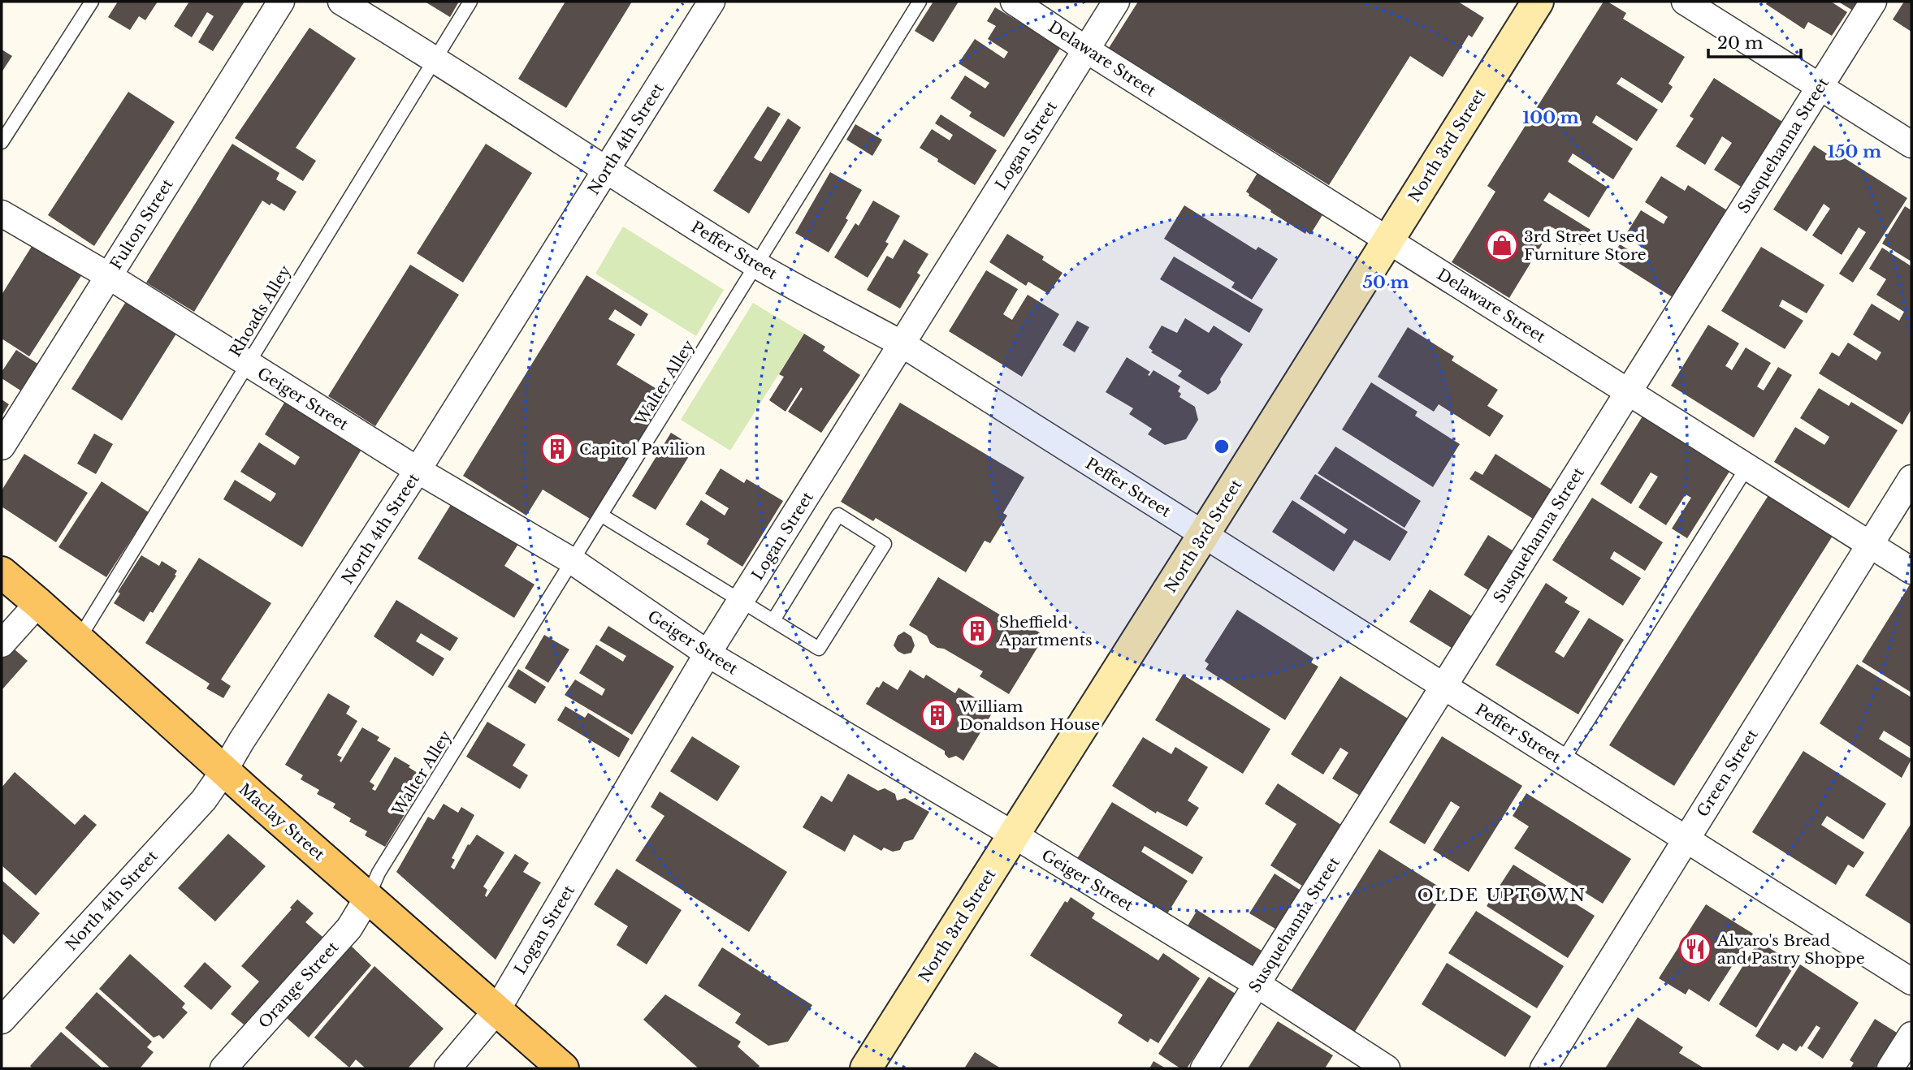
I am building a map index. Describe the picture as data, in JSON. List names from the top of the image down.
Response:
{
  "streets": {
    "main road": ["North 3rd Street", "Maclay Street"],
    "street": [
      "Delaware Street",
      "North 4th Street",
      "Logan Street",
      "Susquehanna Street",
      "Fulton Street",
      "Peffer Street",
      "Geiger Street",
      "Green Street",
      "Orange Street"
    ],
    "lane": ["Rhoads Alley", "Walter Alley"]
  },
  "crossings": [
    ["Delaware Street", "Logan Street"],
    ["Delaware Street", "North 3rd Street"],
    ["Delaware Street", "Susquehanna Street"],
    ["Delaware Street", "Green Street"],
    ["North 4th Street", "Peffer Street"],
    ["North 4th Street", "Geiger Street"],
    ["North 4th Street", "Maclay Street"],
    ["Logan Street", "Peffer Street"],
    ["Logan Street", "Geiger Street"],
    ["Logan Street", "Maclay Street"],
    ["North 3rd Street", "Peffer Street"],
    ["North 3rd Street", "Geiger Street"],
    ["Susquehanna Street", "Peffer Street"],
    ["Susquehanna Street", "Geiger Street"],
    ["Fulton Street", "Geiger Street"],
    ["Peffer Street", "Rhoads Alley"],
    ["Peffer Street", "Walter Alley"],
    ["Peffer Street", "Green Street"],
    ["Rhoads Alley", "Geiger Street"],
    ["Rhoads Alley", "Maclay Street"],
    ["Walter Alley", "Geiger Street"],
    ["Walter Alley", "Maclay Street"],
    ["Walter Alley", "Orange Street"],
    ["Maclay Street", "Orange Street"]
  ],
  "districts": ["OLDE UPTOWN"],
  "places": {
    "shop": ["3rd Street Used Furniture Store"],
    "building": ["Capitol Pavilion", "Sheffield Apartments", "William Donaldson House"],
    "restaurant": ["Alvaro's Bread and Pastry Shoppe"]
  },
  "scale_bar": "20 m",
  "rings": ["100 m", "150 m", "50 m"]
}
